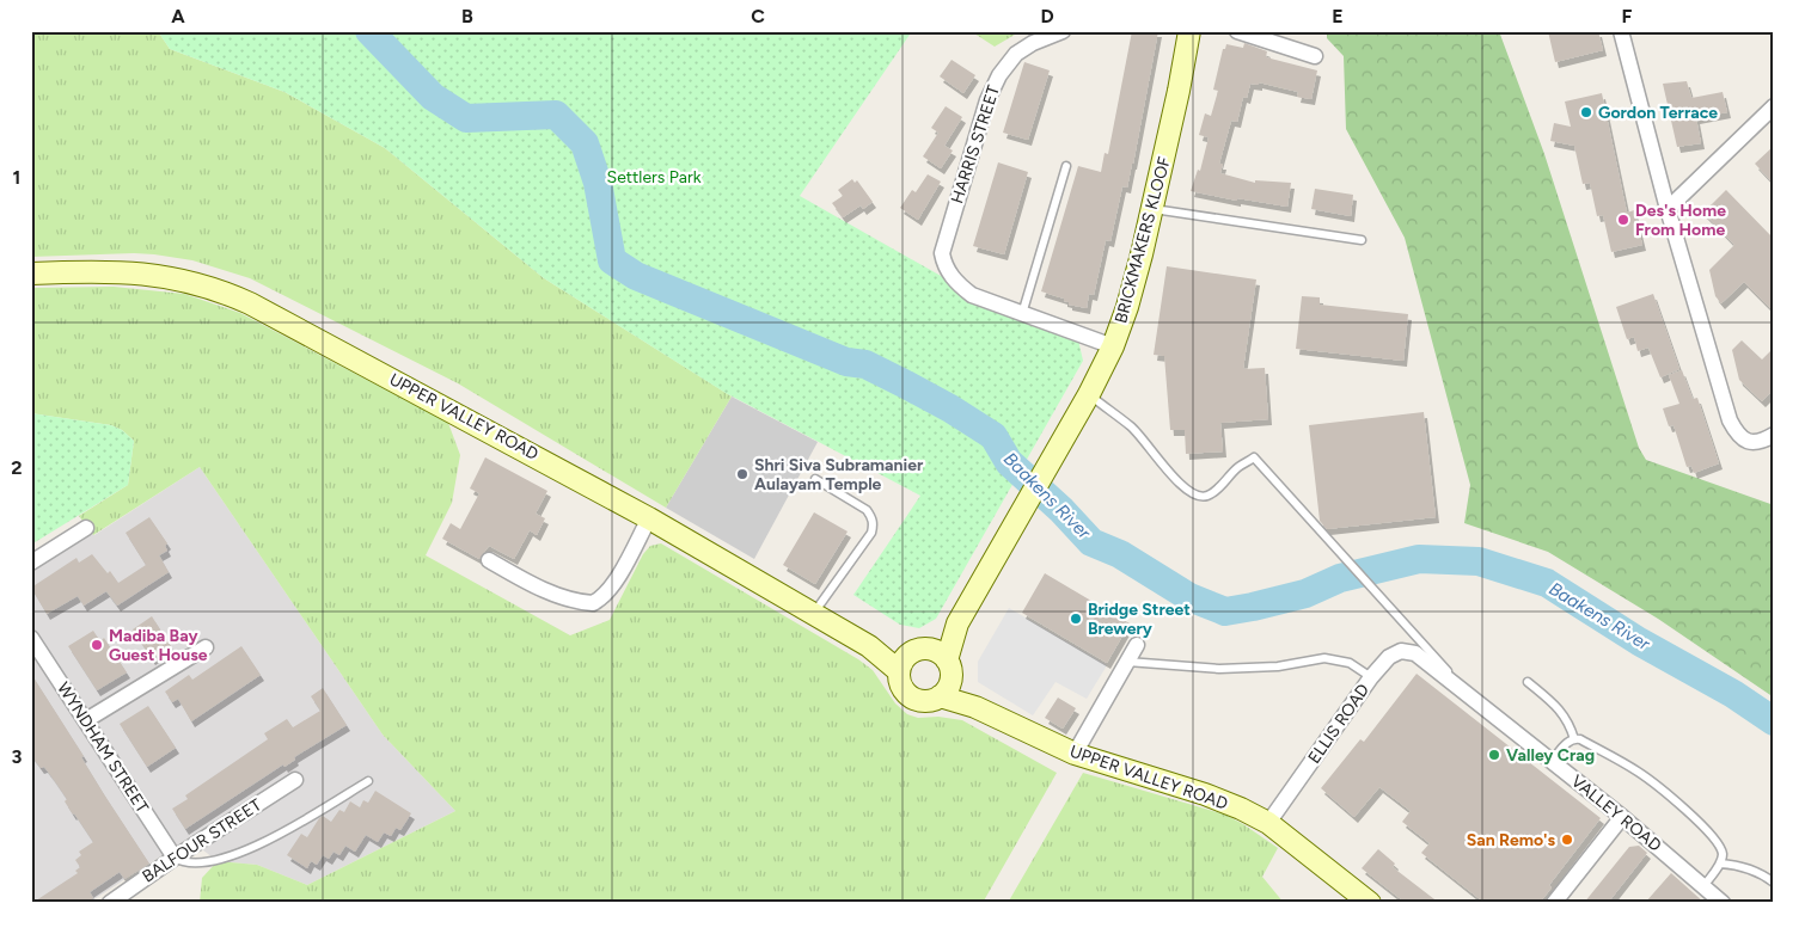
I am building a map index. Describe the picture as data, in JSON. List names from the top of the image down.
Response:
{
  "streets": {
    "street": [
      "HARRIS STREET",
      "BRICKMAKERS KLOOF",
      "UPPER VALLEY ROAD",
      "ELLIS ROAD",
      "WYNDHAM STREET",
      "VALLEY ROAD",
      "BALFOUR STREET"
    ]
  },
  "crossings": [
    ["BRICKMAKERS KLOOF", "UPPER VALLEY ROAD"],
    ["UPPER VALLEY ROAD", "ELLIS ROAD"],
    ["ELLIS ROAD", "VALLEY ROAD"],
    ["WYNDHAM STREET", "BALFOUR STREET"]
  ],
  "water": ["Baakens River"],
  "parks": ["Settlers Park"],
  "places": [
    "Gordon Terrace",
    "Des's Home From Home",
    "Shri Siva Subramanier Aulayam Temple",
    "Bridge Street Brewery",
    "Madiba Bay Guest House",
    "Valley Crag",
    "San Remo's"
  ],
  "grid": {
    "columns": [
      "A",
      "B",
      "C",
      "D",
      "E",
      "F"
    ],
    "rows": ["1", "2", "3"]
  }
}
